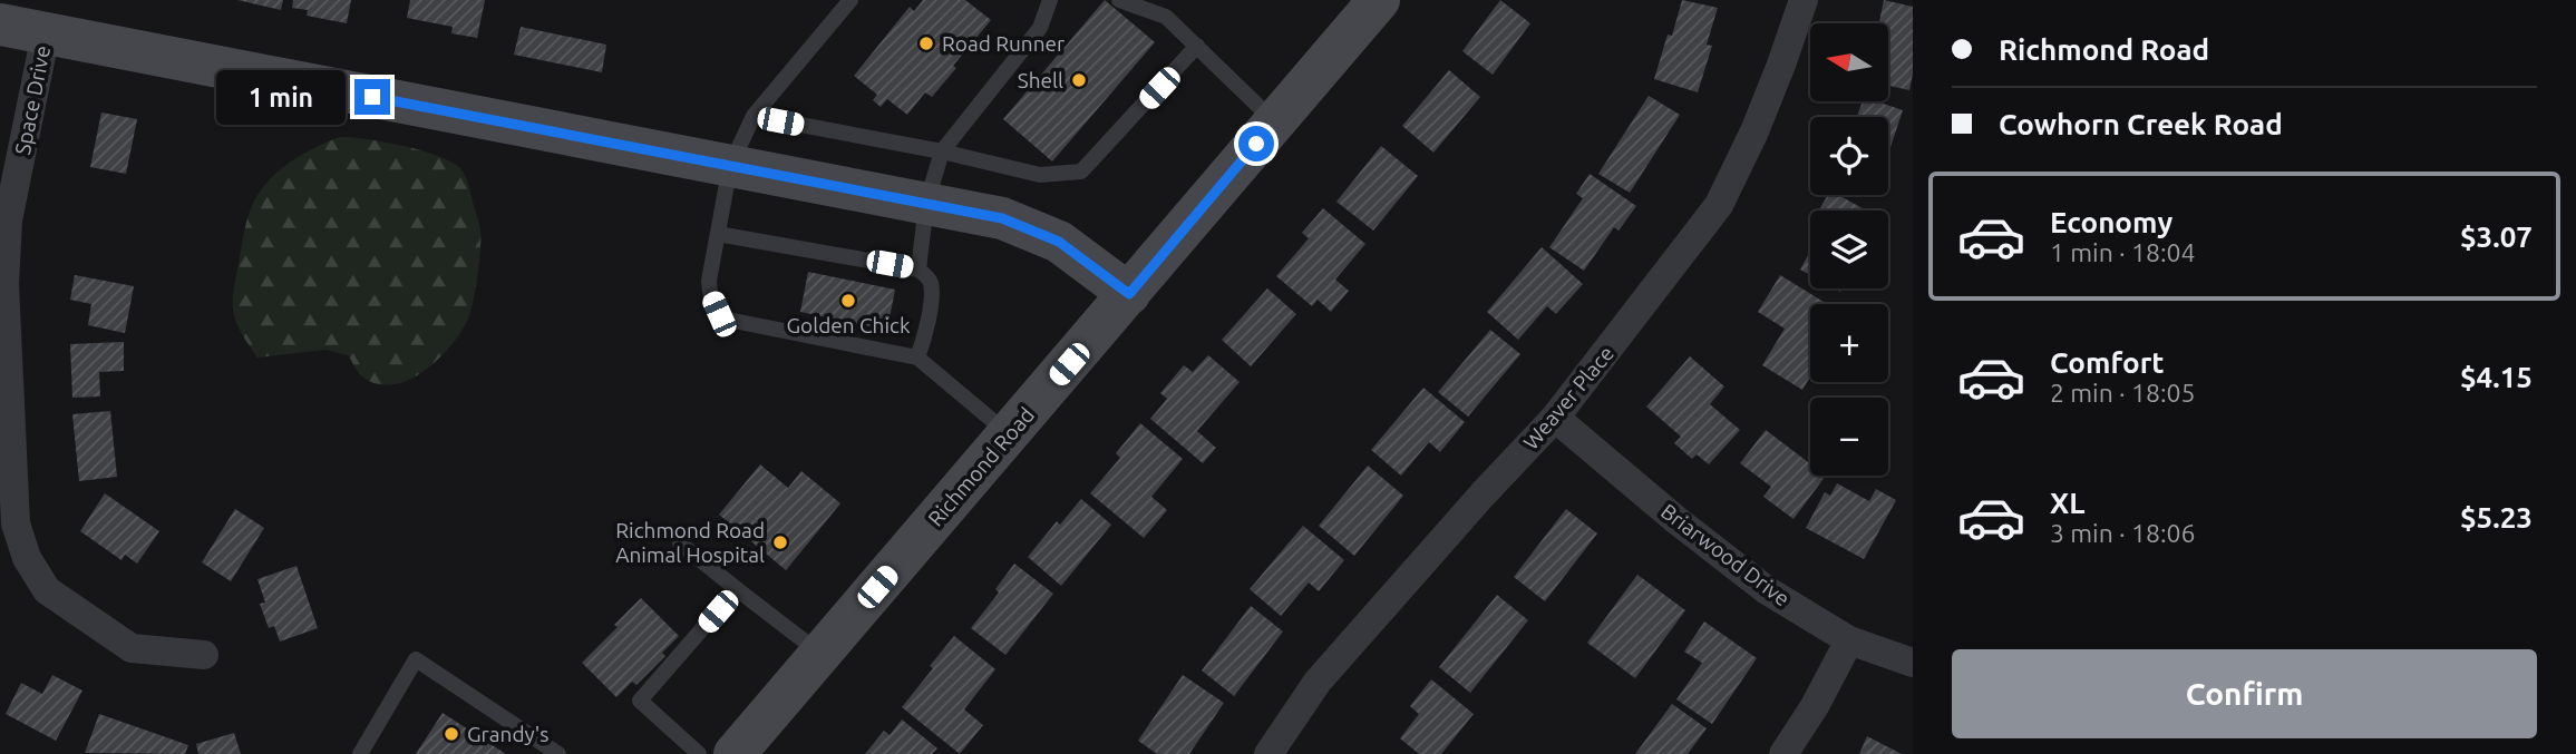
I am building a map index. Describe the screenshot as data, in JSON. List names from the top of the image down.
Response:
{
  "streets": {
    "street": [
      "Space Drive",
      "Weaver Place",
      "Richmond Road",
      "Briarwood Drive"
    ]
  },
  "crossings": [
    ["Weaver Place", "Briarwood Drive"]
  ],
  "places": [
    "Road Runner",
    "Shell",
    "Golden Chick",
    "Richmond Road Animal Hospital",
    "Grandy's"
  ],
  "north": "left",
  "page": {
    "banner": ["Richmond Road", "Cowhorn Creek Road"],
    "map_buttons": ["+", "−"],
    "bubble": "1 min",
    "list": [
      {
        "name": "Economy",
        "note": "1 min · 18:04",
        "value": "$3.07"
      },
      {
        "name": "Comfort",
        "note": "2 min · 18:05",
        "value": "$4.15"
      },
      {
        "name": "XL",
        "note": "3 min · 18:06",
        "value": "$5.23"
      }
    ],
    "buttons": "Confirm"
  }
}
